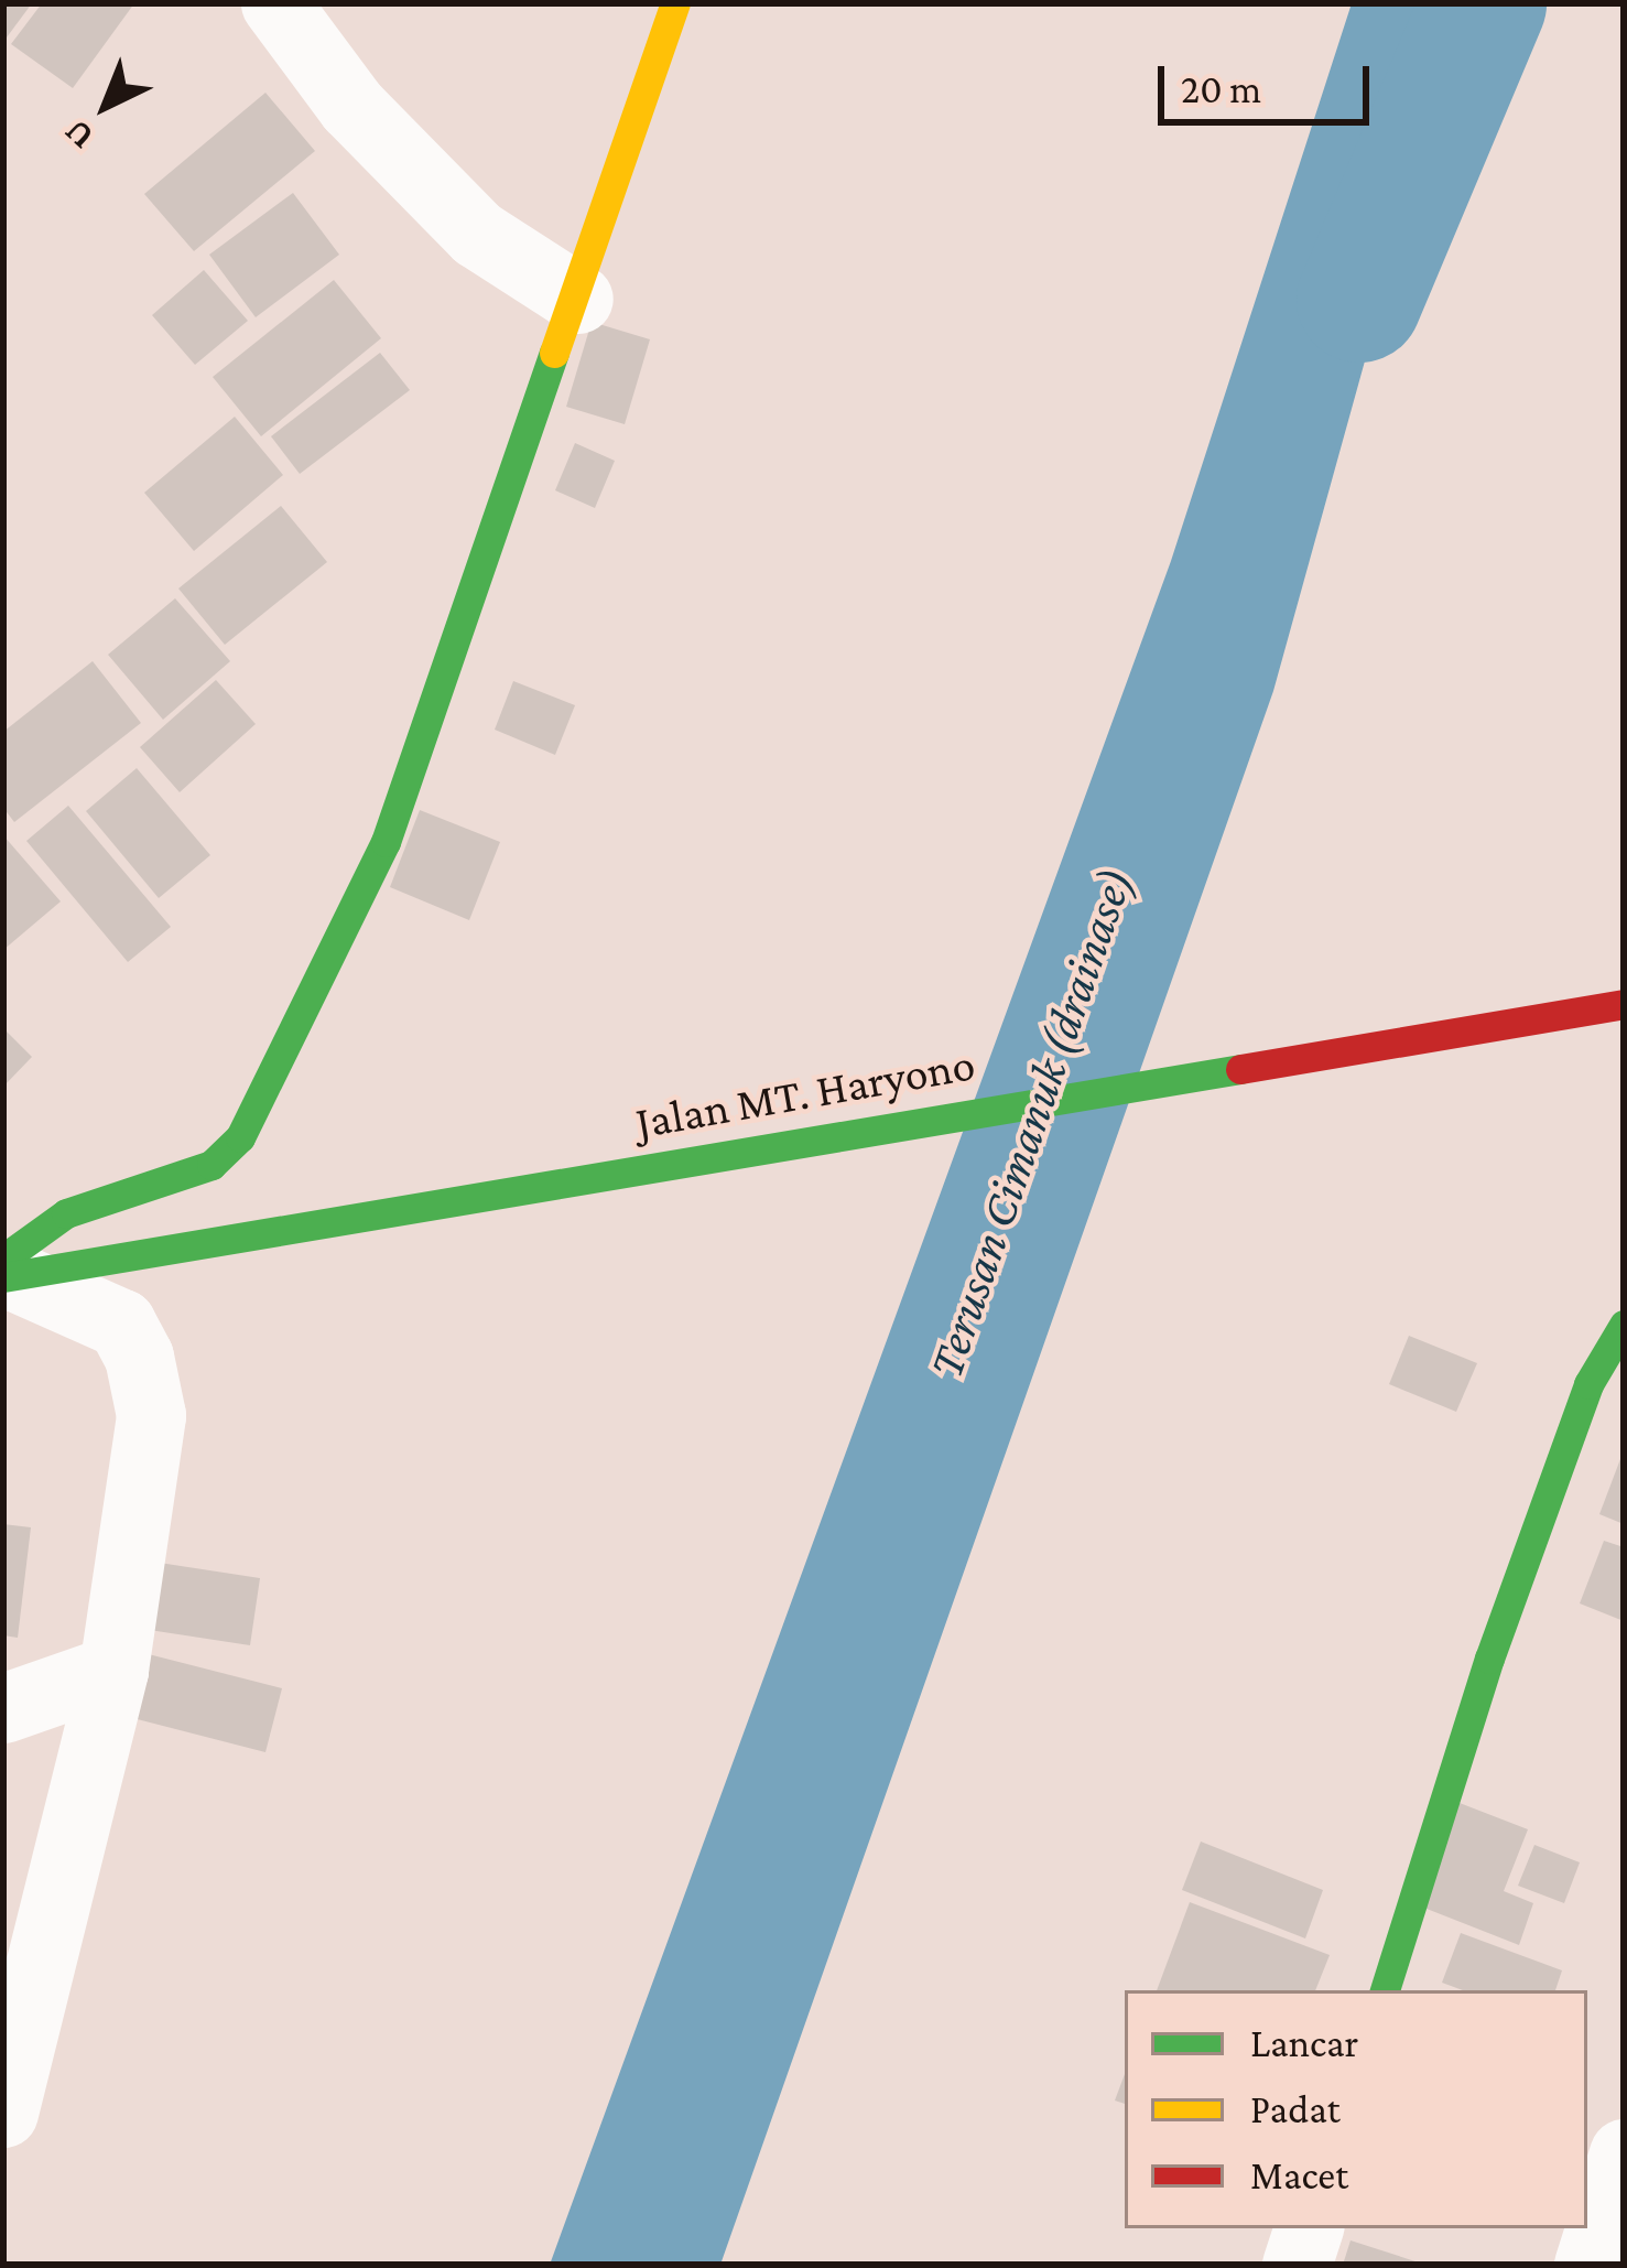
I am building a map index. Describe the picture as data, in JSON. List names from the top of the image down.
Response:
{
  "streets": {
    "street": ["Jalan MT. Haryono"]
  },
  "water": ["Terusan Cimanuk (drainase)"],
  "legend": ["Lancar", "Padat", "Macet"],
  "scale_bar": "20 m",
  "north": "bottom left"
}
